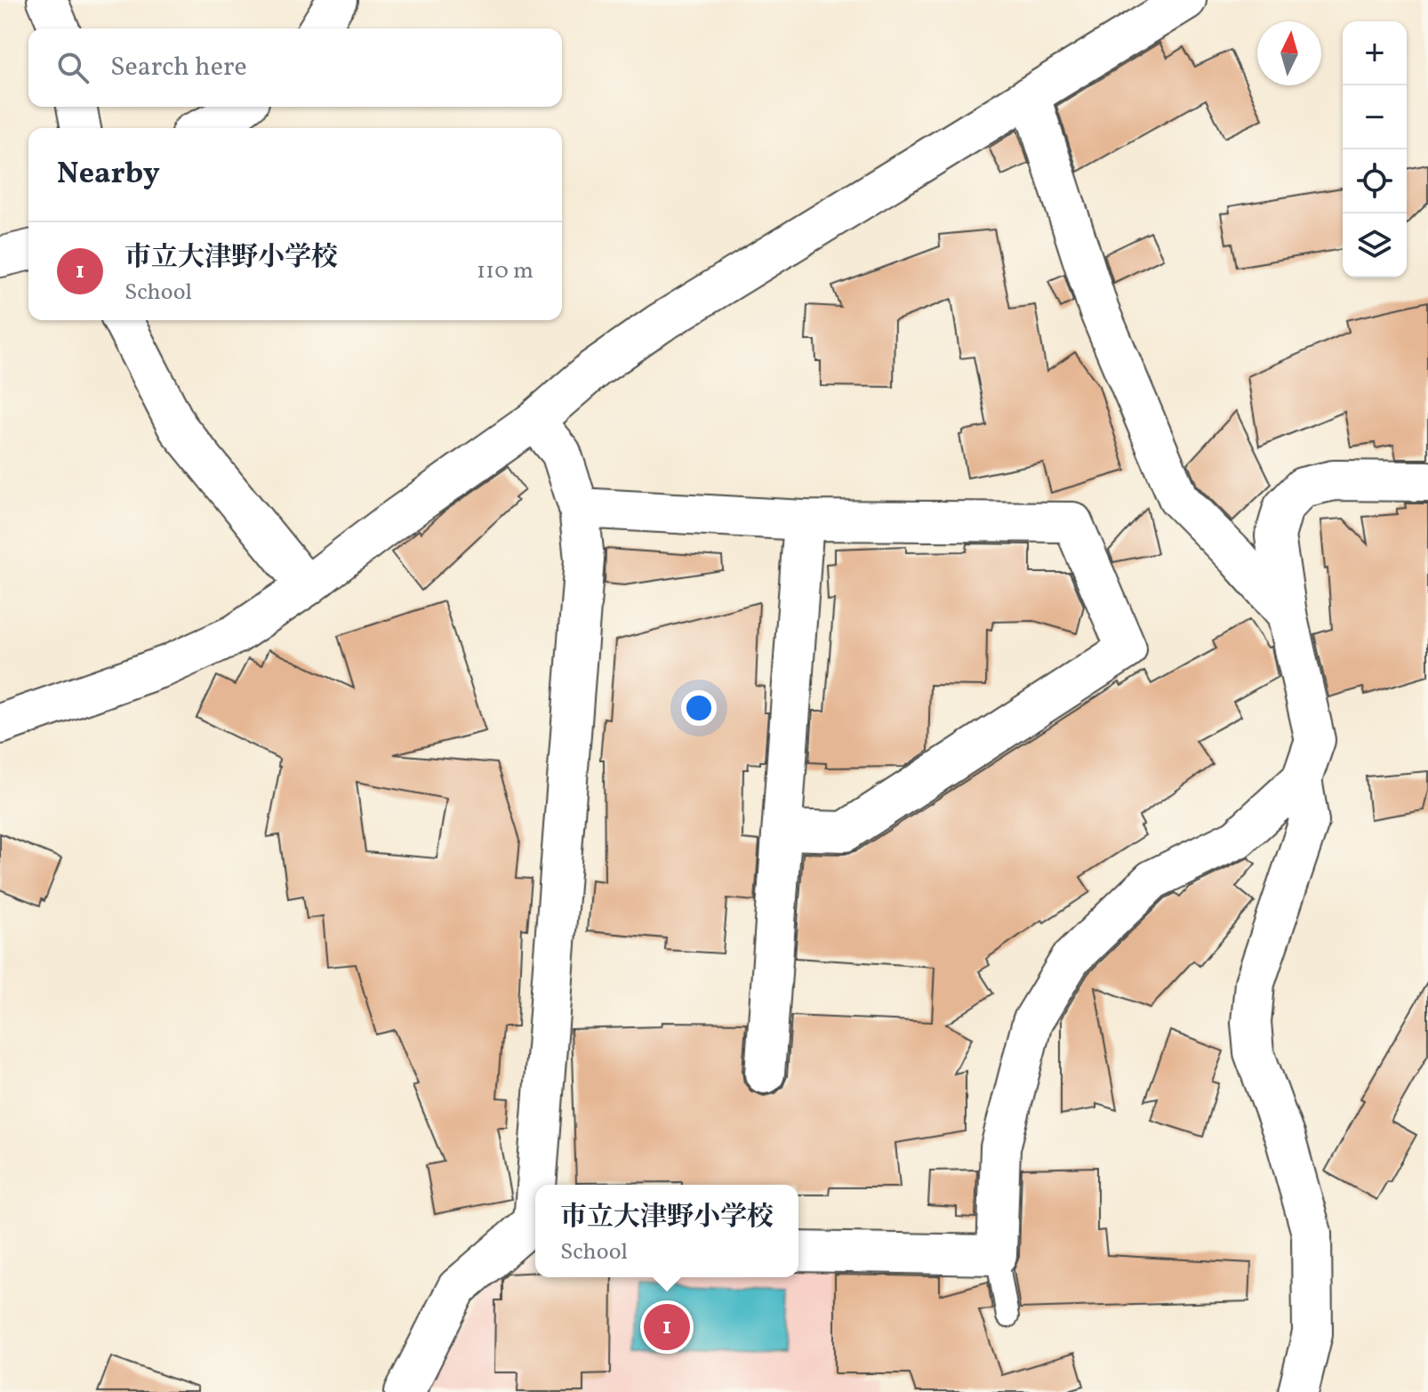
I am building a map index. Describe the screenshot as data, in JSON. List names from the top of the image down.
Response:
{
  "north": "top",
  "page": {
    "map_buttons": ["+", "−"],
    "search": "Search here",
    "heading": "Nearby",
    "list": [
      {
        "mark": "1",
        "name": "市立大津野小学校",
        "note": "School",
        "value": "110 m"
      }
    ],
    "popup": ["市立大津野小学校", "School"],
    "pins": "1"
  }
}
